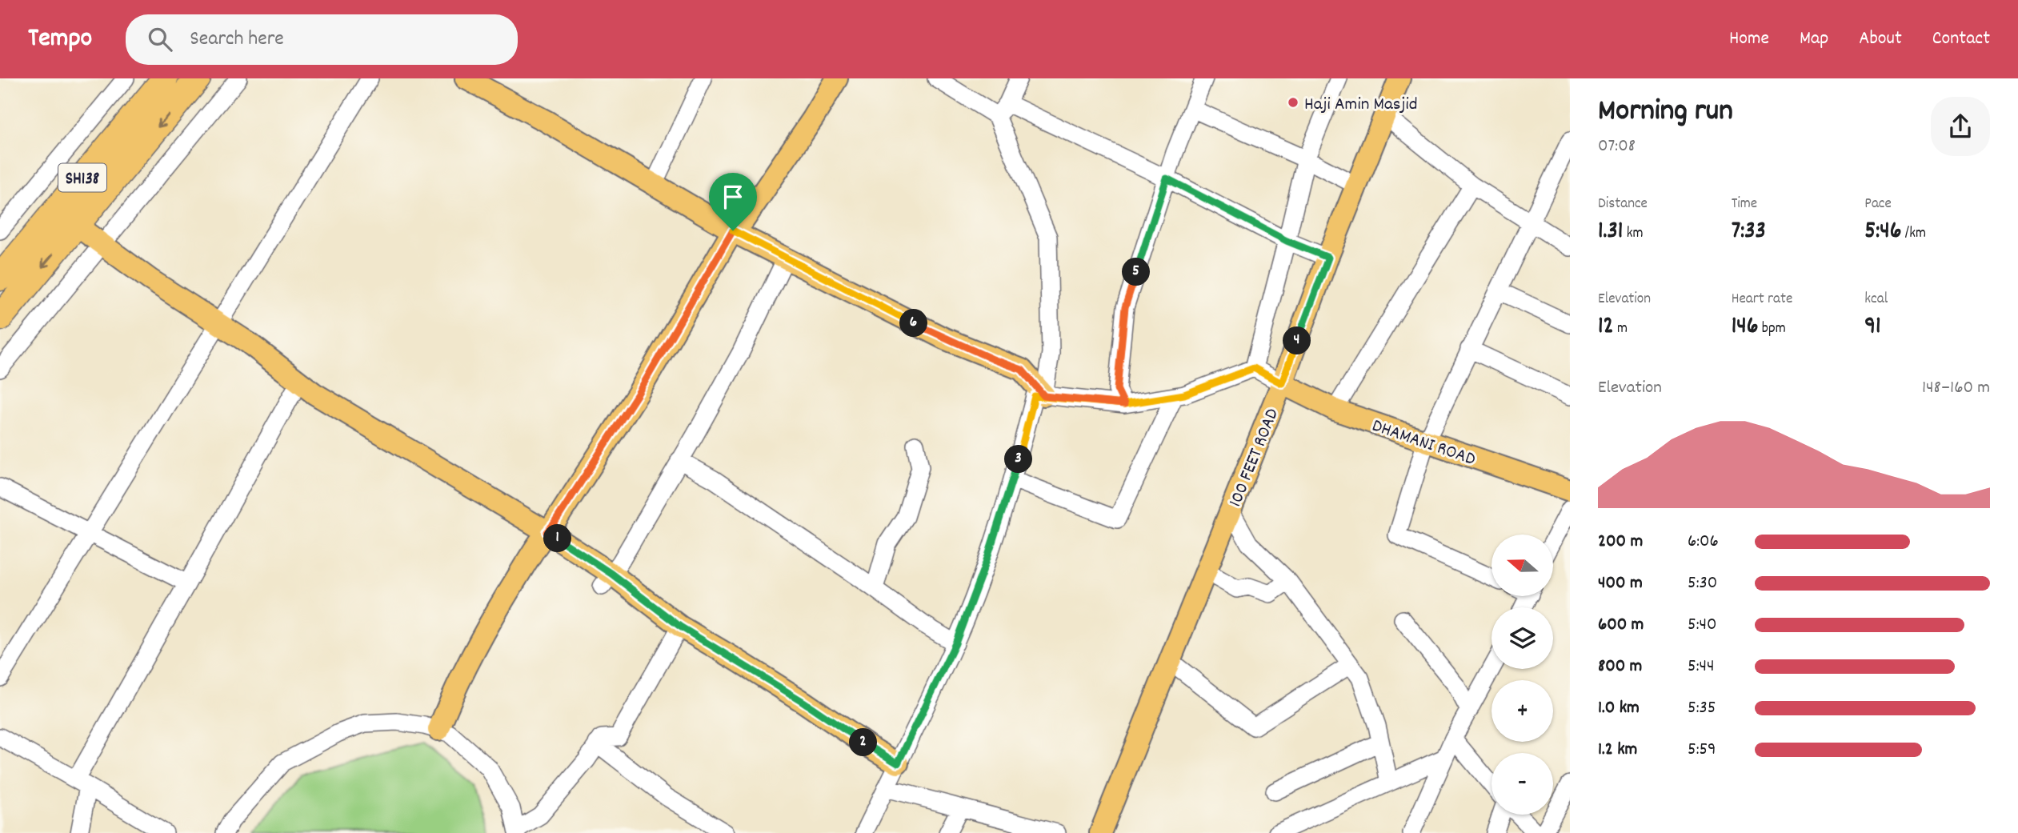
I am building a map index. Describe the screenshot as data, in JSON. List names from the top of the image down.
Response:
{
  "streets": {
    "highway": ["SH138"],
    "main road": ["DHAMANI ROAD", "100 FEET ROAD"]
  },
  "crossings": [
    ["DHAMANI ROAD", "100 FEET ROAD"]
  ],
  "places": ["Haji Amin Masjid"],
  "north": "left",
  "page": {
    "header": "Tempo",
    "search": "Search here",
    "nav": [
      "Home",
      "Map",
      "About",
      "Contact"
    ],
    "heading": ["Morning run", "07:08"],
    "stats": [
      ["Distance", "1.31 km"],
      ["Time", "7:33"],
      ["Pace", "5:46 /km"],
      ["Elevation", "12 m"],
      ["Heart rate", "146 bpm"],
      ["kcal", "91"]
    ],
    "pins": [
      "5",
      "6",
      "4",
      "3",
      "1",
      "2"
    ],
    "chart": ["Elevation", "148–160 m"],
    "list": [
      {
        "name": "200 m",
        "note": "6:06"
      },
      {
        "name": "400 m",
        "note": "5:30"
      },
      {
        "name": "600 m",
        "note": "5:40"
      },
      {
        "name": "800 m",
        "note": "5:44"
      },
      {
        "name": "1.0 km",
        "note": "5:35"
      },
      {
        "name": "1.2 km",
        "note": "5:59"
      }
    ],
    "map_buttons": ["+", "−"]
  }
}
